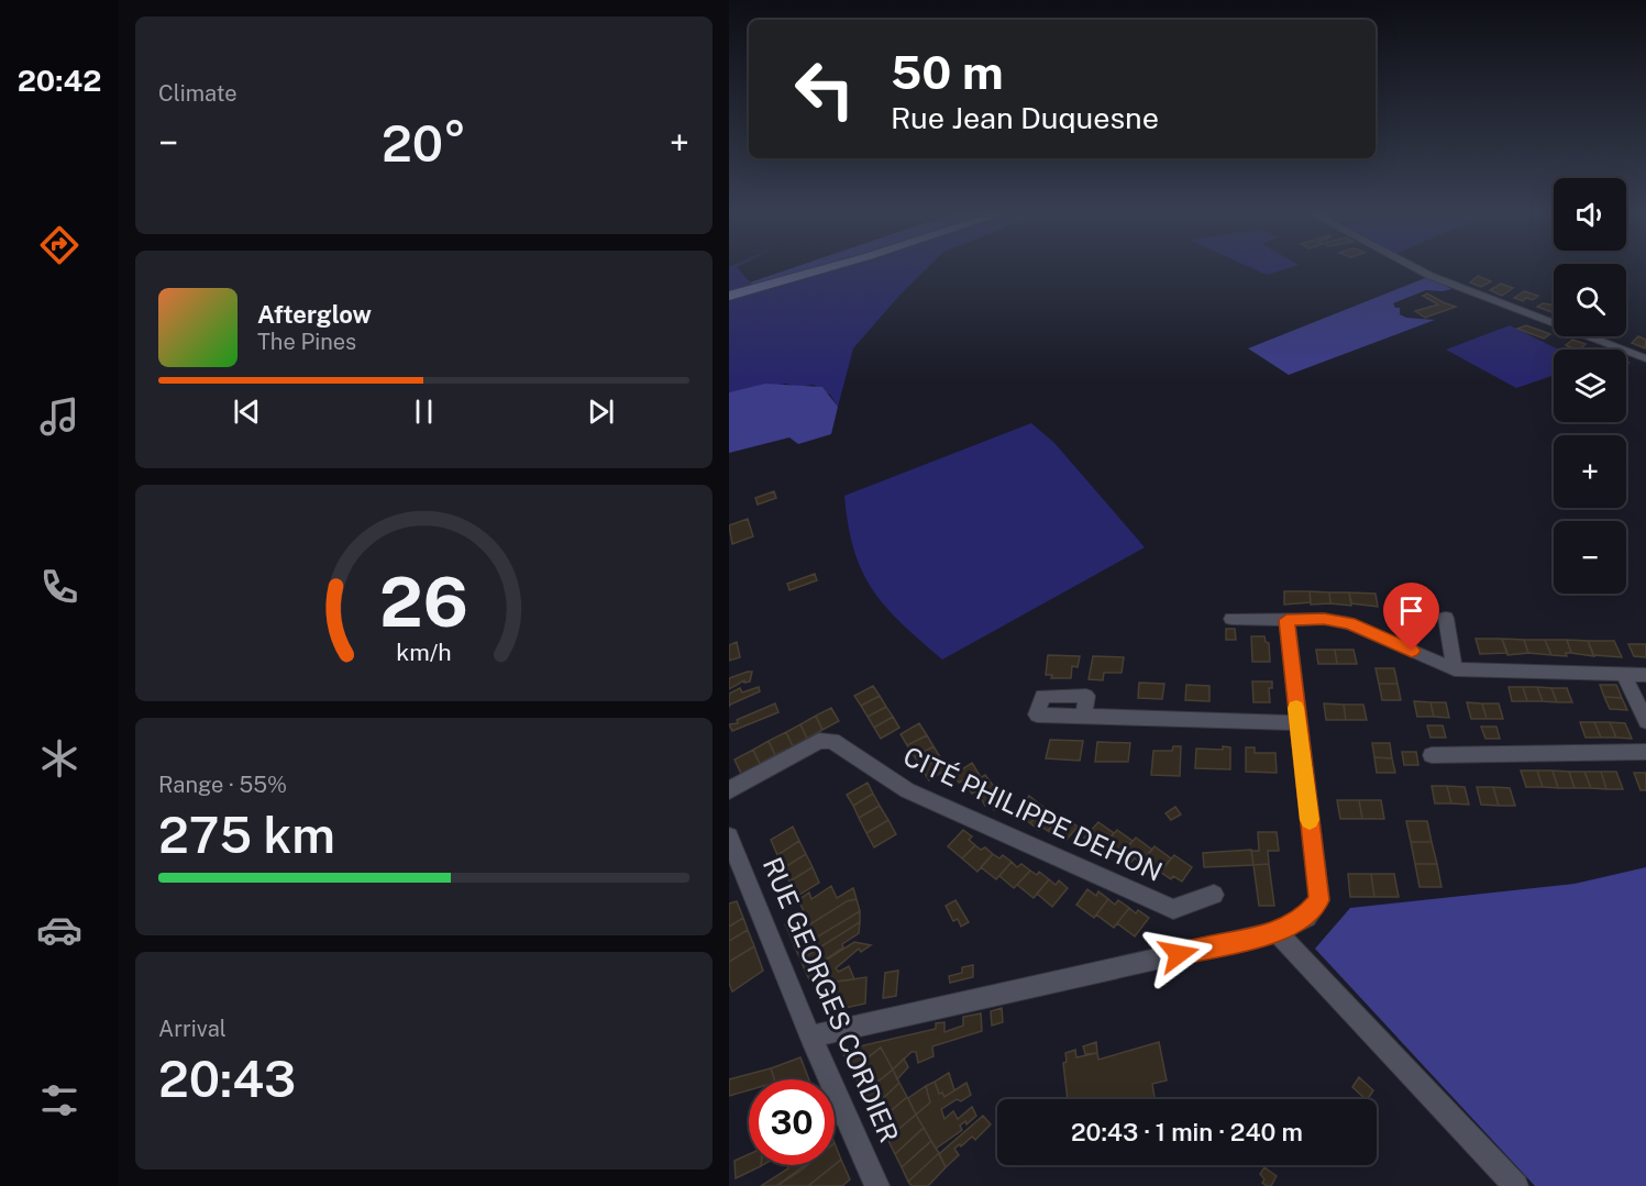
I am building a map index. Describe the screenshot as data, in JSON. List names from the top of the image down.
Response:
{
  "streets": {
    "street": ["CITÉ PHILIPPE DEHON", "RUE GEORGES CORDIER"]
  },
  "page": {
    "tabs": "20:42",
    "tile": [
      "Climate",
      ["Range · 55%", "275 km"],
      ["Arrival", "20:43"]
    ],
    "turn": ["50 m", "Rue Jean Duquesne"],
    "heat": ["−", "20°", "+"],
    "map_buttons": ["+", "−"],
    "song": ["Afterglow", "The Pines"],
    "limit": "30",
    "trip": "20:43 · 1 min · 240 m",
    "gauge": ["26", "km/h"]
  }
}
